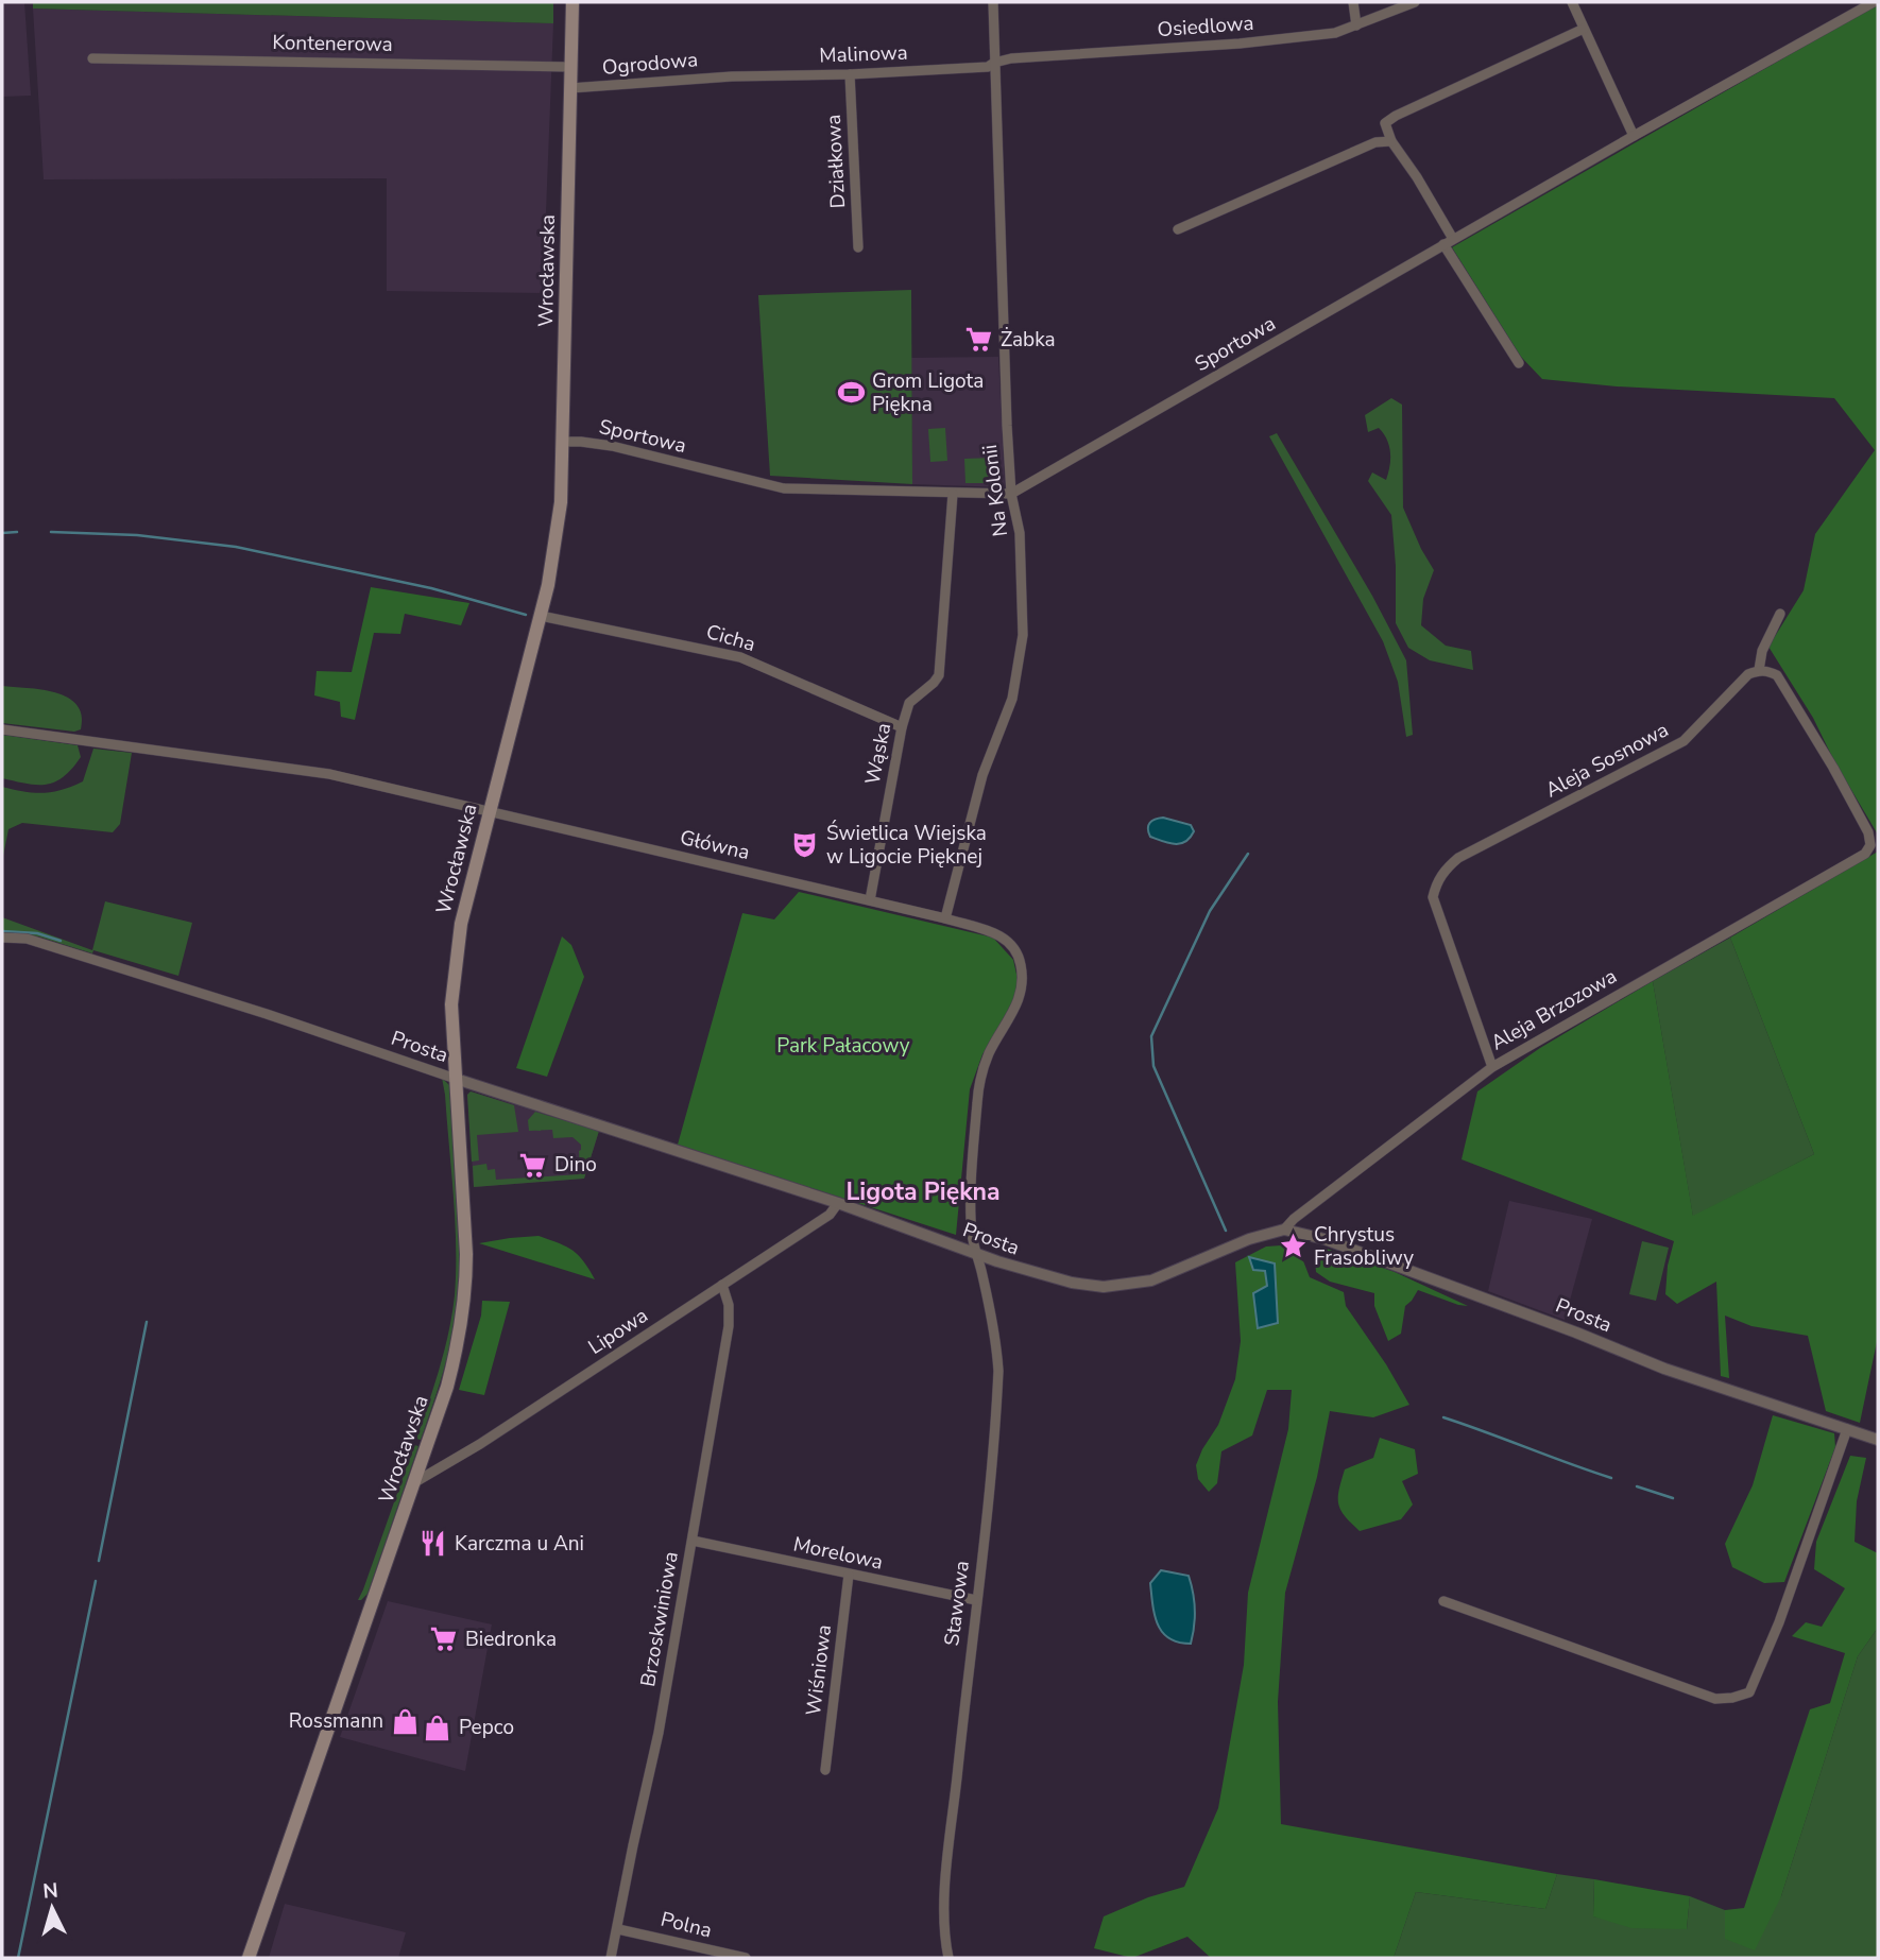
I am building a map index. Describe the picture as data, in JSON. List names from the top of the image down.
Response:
{
  "streets": {
    "main road": ["Wrocławska"],
    "street": [
      "Osiedlowa",
      "Kontenerowa",
      "Malinowa",
      "Ogrodowa",
      "Działkowa",
      "Sportowa",
      "Na Kolonii",
      "Cicha",
      "Wąska",
      "Aleja Sosnowa",
      "Główna",
      "Aleja Brzozowa",
      "Prosta",
      "Lipowa",
      "Morelowa",
      "Stawowa",
      "Brzoskwiniowa",
      "Wiśniowa",
      "Polna"
    ]
  },
  "crossings": [
    ["Osiedlowa", "Malinowa"],
    ["Osiedlowa", "Na Kolonii"],
    ["Kontenerowa", "Wrocławska"],
    ["Malinowa", "Ogrodowa"],
    ["Malinowa", "Działkowa"],
    ["Malinowa", "Na Kolonii"],
    ["Ogrodowa", "Wrocławska"],
    ["Wrocławska", "Sportowa"],
    ["Wrocławska", "Cicha"],
    ["Wrocławska", "Główna"],
    ["Wrocławska", "Prosta"],
    ["Wrocławska", "Lipowa"],
    ["Sportowa", "Na Kolonii"],
    ["Sportowa", "Wąska"],
    ["Na Kolonii", "Główna"],
    ["Cicha", "Wąska"],
    ["Wąska", "Główna"],
    ["Aleja Sosnowa", "Aleja Brzozowa"],
    ["Główna", "Prosta"],
    ["Główna", "Stawowa"],
    ["Aleja Brzozowa", "Prosta"],
    ["Prosta", "Lipowa"],
    ["Prosta", "Stawowa"],
    ["Lipowa", "Brzoskwiniowa"],
    ["Morelowa", "Stawowa"],
    ["Morelowa", "Brzoskwiniowa"],
    ["Morelowa", "Wiśniowa"],
    ["Brzoskwiniowa", "Polna"]
  ],
  "districts": ["Ligota Piękna"],
  "parks": ["Park Pałacowy"],
  "places": {
    "supermarket": ["Żabka", "Dino", "Biedronka"],
    "sports": ["Grom Ligota Piękna"],
    "theatre": ["Świetlica Wiejska w Ligocie Pięknej"],
    "place": ["Chrystus Frasobliwy"],
    "restaurant": ["Karczma u Ani"],
    "shop": ["Rossmann", "Pepco"]
  },
  "north": "top"
}
